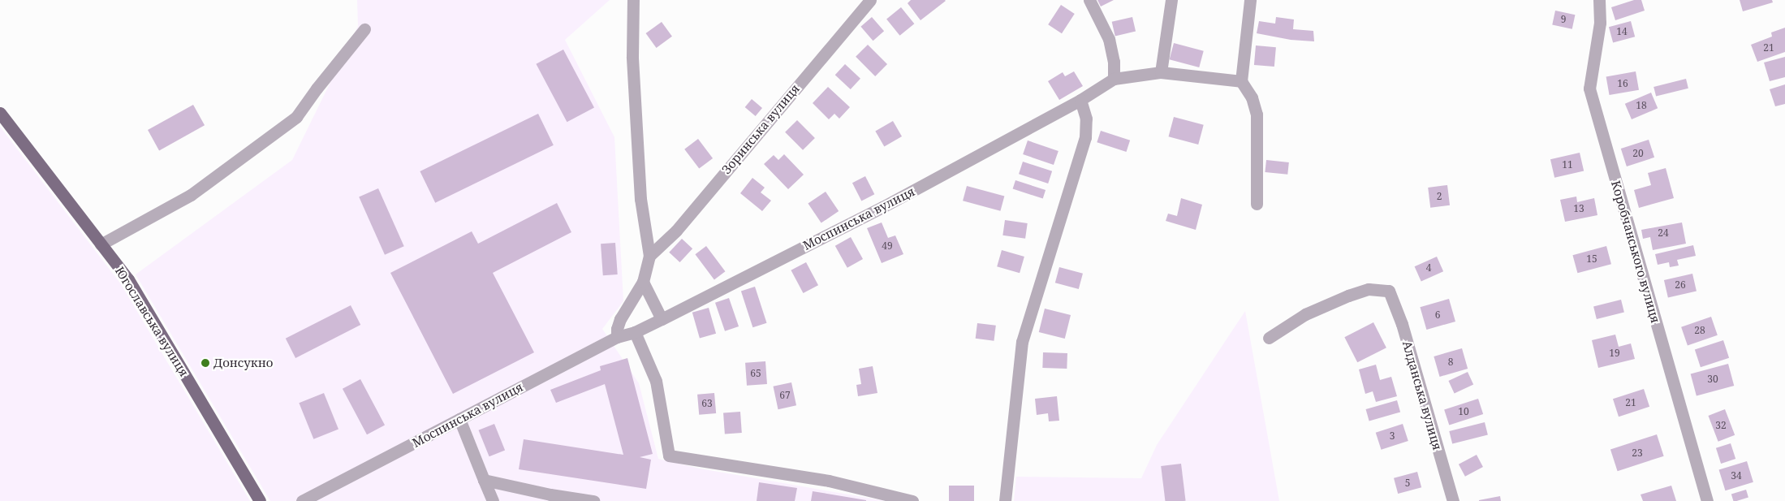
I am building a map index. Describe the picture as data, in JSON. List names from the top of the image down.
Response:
{
  "streets": {
    "main road": ["Югославська вулиця"],
    "street": [
      "Зоринська вулиця",
      "Моспинська вулиця",
      "Коробчанського вулиця",
      "Алданська вулиця"
    ]
  },
  "places": ["Донсукно"],
  "house_numbers": [
    "9",
    "14",
    "21",
    "16",
    "18",
    "20",
    "11",
    "2",
    "13",
    "24",
    "49",
    "15",
    "4",
    "26",
    "6",
    "28",
    "19",
    "8",
    "65",
    "30",
    "67",
    "21",
    "63",
    "10",
    "32",
    "3",
    "23",
    "34",
    "5"
  ]
}
